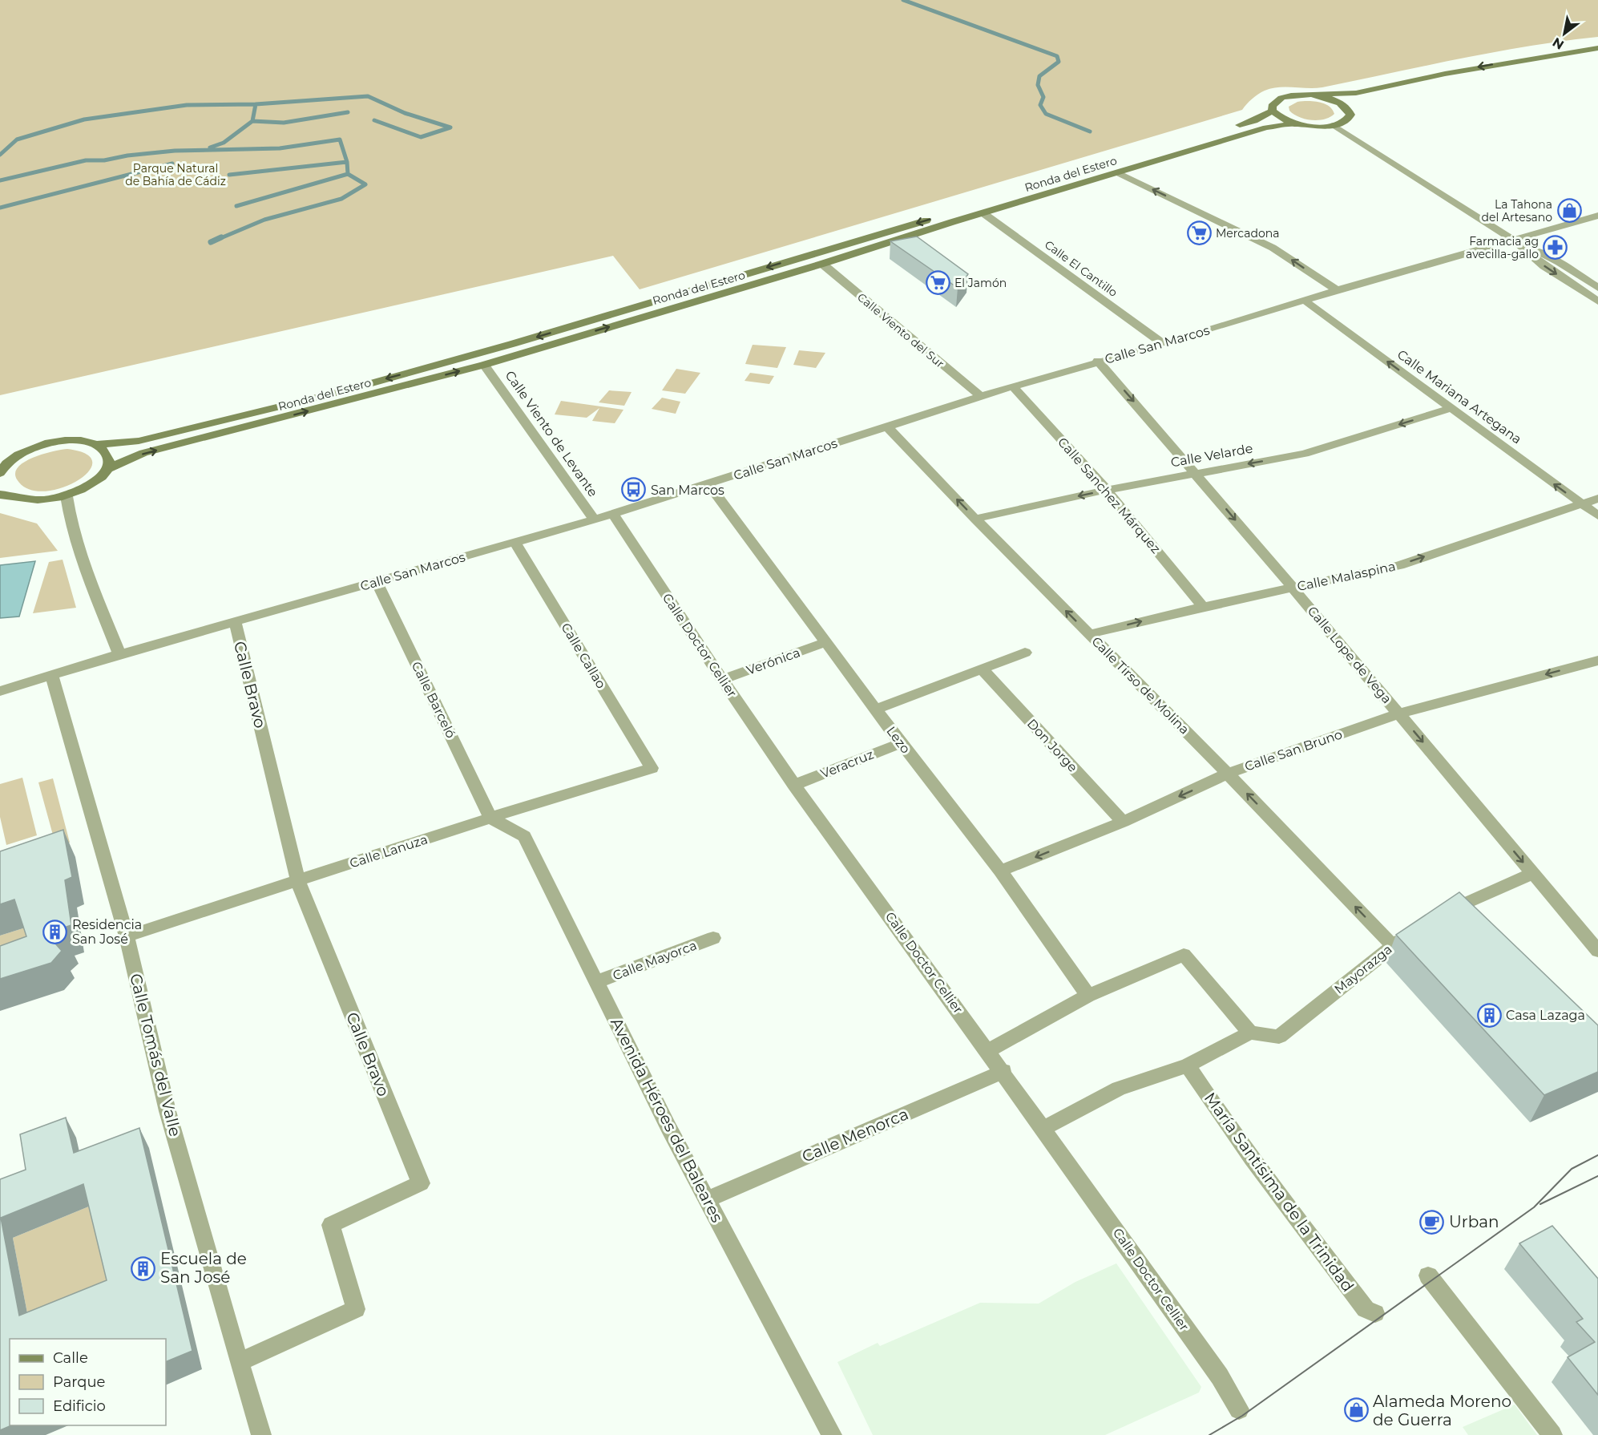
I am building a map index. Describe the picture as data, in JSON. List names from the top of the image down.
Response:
{
  "streets": {
    "street": [
      "Ronda del Estero",
      "Calle El Cantillo",
      "Calle Viento del Sur",
      "Calle San Marcos",
      "Calle Mariana Artegana",
      "Calle Viento de Levante",
      "Calle Velarde",
      "Calle Sanchez Márquez",
      "Calle Malaspina",
      "Calle Doctor Cellier",
      "Calle Lope de Vega",
      "Calle Callao",
      "Verónica",
      "Calle Bravo",
      "Calle Tirso de Molina",
      "Calle Barceló",
      "Lezo",
      "Don Jorge",
      "Calle San Bruno",
      "Veracruz",
      "Calle Lanuza",
      "Calle Mayorca",
      "Mayorazga",
      "Calle Tomás del Valle",
      "Avenida Héroes del Baleares",
      "Calle Menorca",
      "María Santísima de la Trinidad"
    ]
  },
  "crossings": [
    ["Ronda del Estero", "Calle El Cantillo"],
    ["Ronda del Estero", "Calle Viento del Sur"],
    ["Ronda del Estero", "Calle Viento de Levante"],
    ["Calle El Cantillo", "Calle San Marcos"],
    ["Calle Viento del Sur", "Calle San Marcos"],
    ["Calle San Marcos", "Calle Mariana Artegana"],
    ["Calle San Marcos", "Calle Viento de Levante"],
    ["Calle San Marcos", "Calle Sanchez Márquez"],
    ["Calle San Marcos", "Calle Doctor Cellier"],
    ["Calle San Marcos", "Calle Lope de Vega"],
    ["Calle San Marcos", "Calle Callao"],
    ["Calle San Marcos", "Calle Bravo"],
    ["Calle San Marcos", "Calle Tirso de Molina"],
    ["Calle San Marcos", "Calle Barceló"],
    ["Calle San Marcos", "Lezo"],
    ["Calle San Marcos", "Calle Tomás del Valle"],
    ["Calle Mariana Artegana", "Calle Velarde"],
    ["Calle Mariana Artegana", "Calle Malaspina"],
    ["Calle Velarde", "Calle Sanchez Márquez"],
    ["Calle Velarde", "Calle Lope de Vega"],
    ["Calle Velarde", "Calle Tirso de Molina"],
    ["Calle Sanchez Márquez", "Calle Malaspina"],
    ["Calle Malaspina", "Calle Lope de Vega"],
    ["Calle Malaspina", "Calle Tirso de Molina"],
    ["Calle Doctor Cellier", "Verónica"],
    ["Calle Doctor Cellier", "Veracruz"],
    ["Calle Doctor Cellier", "Calle Menorca"],
    ["Calle Lope de Vega", "Calle San Bruno"],
    ["Calle Callao", "Calle Lanuza"],
    ["Verónica", "Lezo"],
    ["Calle Bravo", "Calle Lanuza"],
    ["Calle Bravo", "Calle Tomás del Valle"],
    ["Calle Tirso de Molina", "Calle San Bruno"],
    ["Calle Tirso de Molina", "Mayorazga"],
    ["Calle Barceló", "Calle Lanuza"],
    ["Calle Barceló", "Avenida Héroes del Baleares"],
    ["Lezo", "Calle San Bruno"],
    ["Lezo", "Veracruz"],
    ["Don Jorge", "Calle San Bruno"],
    ["Calle Lanuza", "Calle Tomás del Valle"],
    ["Calle Lanuza", "Avenida Héroes del Baleares"],
    ["Calle Mayorca", "Avenida Héroes del Baleares"],
    ["Avenida Héroes del Baleares", "Calle Menorca"]
  ],
  "one_way": [
    "Calle Mariana Artegana",
    "Calle Velarde",
    "Calle Malaspina",
    "Calle Lope de Vega",
    "Calle Tirso de Molina",
    "Calle San Bruno"
  ],
  "parks": ["Parque Natural de Bahía de Cádiz"],
  "places": {
    "shop": ["La Tahona del Artesano", "Alameda Moreno de Guerra"],
    "supermarket": ["Mercadona", "El Jamón"],
    "pharmacy": ["Farmacia ag avecilla-gallo"],
    "bus stop": ["San Marcos"],
    "building": ["Residencia San José", "Casa Lazaga", "Escuela de San José"],
    "cafe": ["Urban"]
  },
  "legend": ["Calle", "Parque", "Edificio"],
  "north": "bottom left"
}
